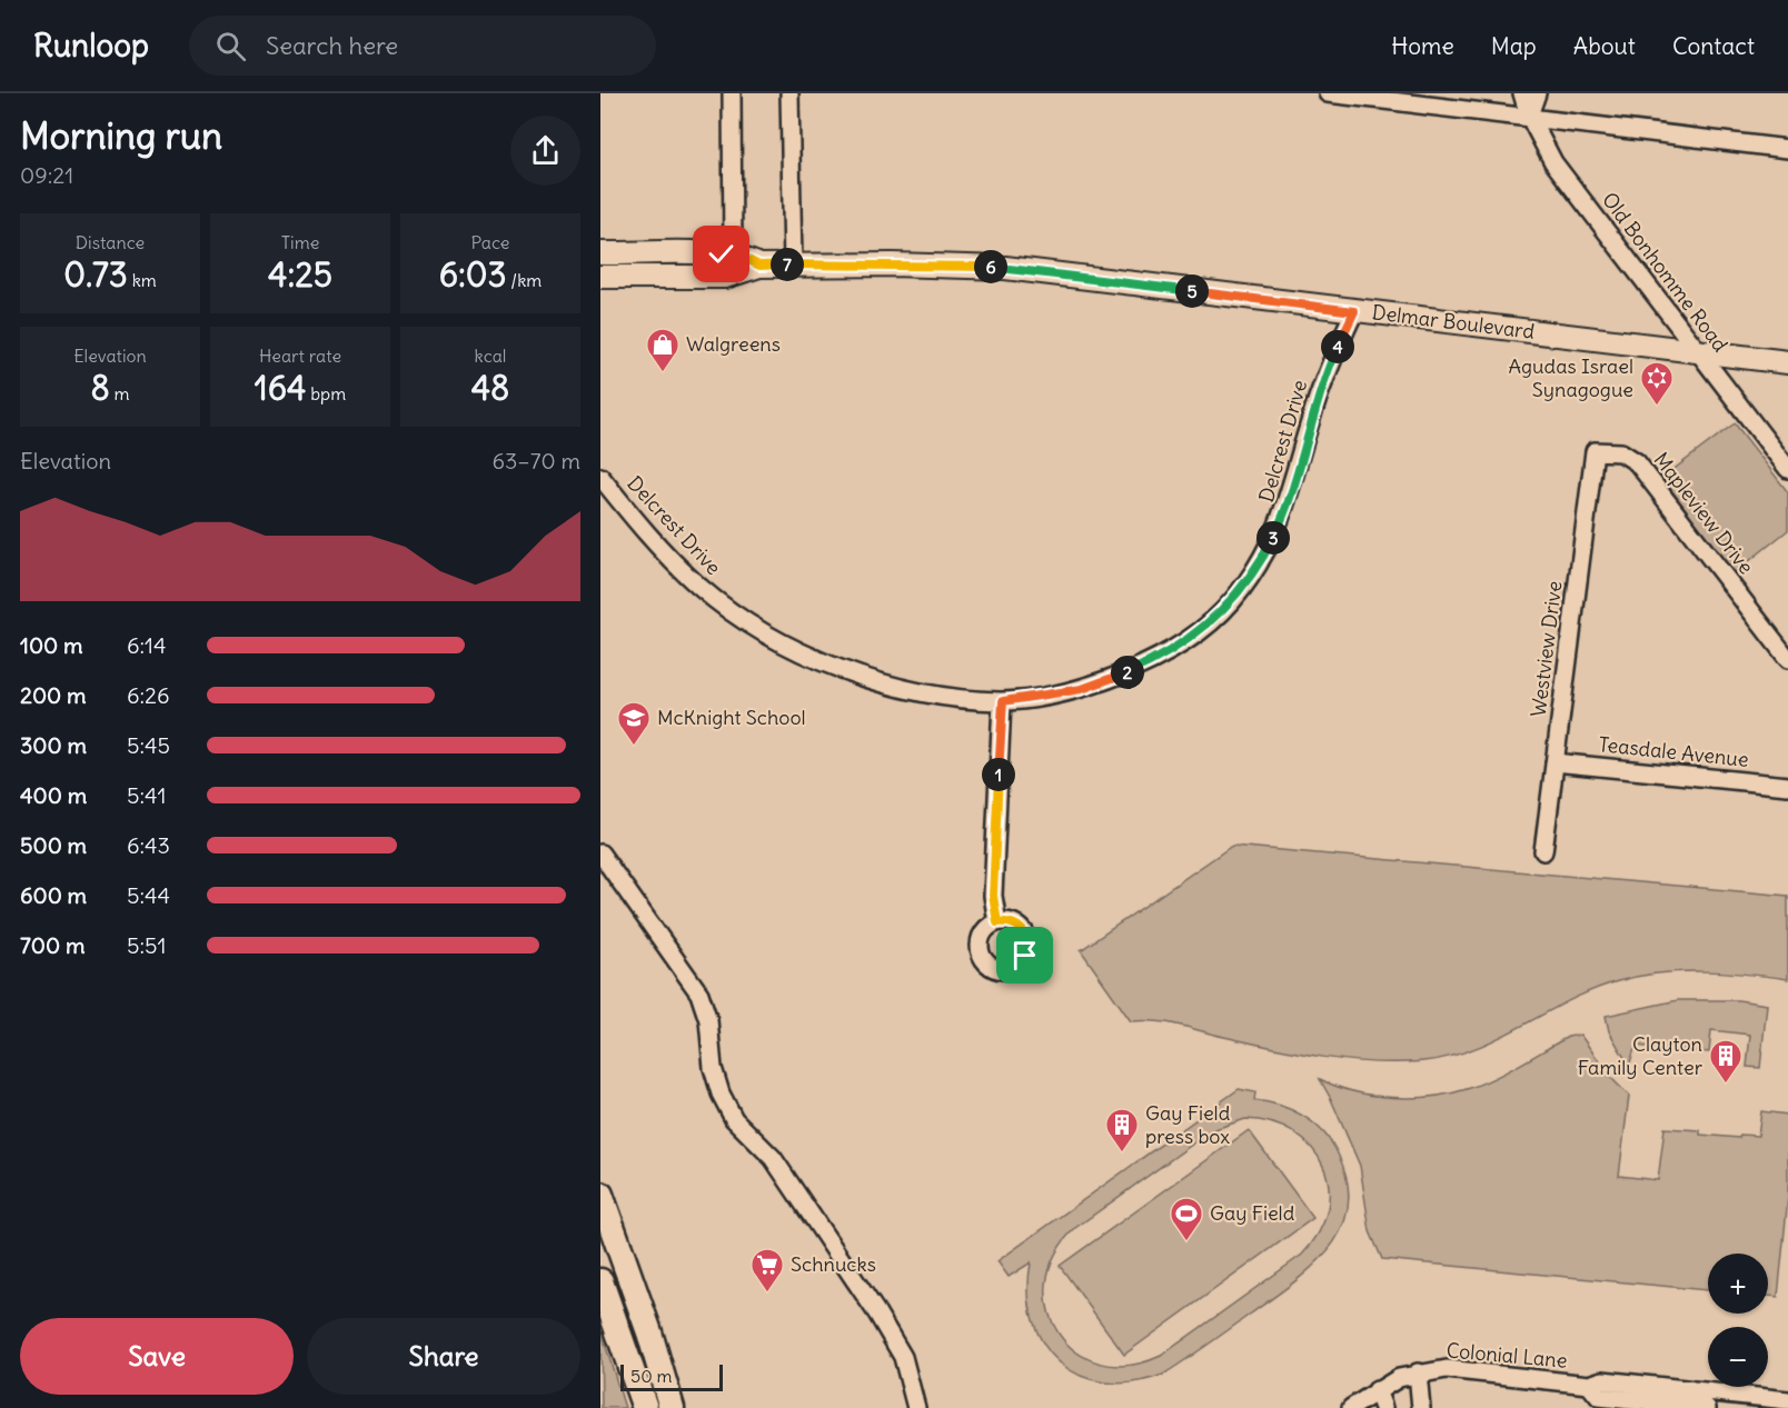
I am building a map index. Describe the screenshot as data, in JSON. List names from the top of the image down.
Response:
{
  "streets": {
    "main road": ["Delmar Boulevard"],
    "street": [
      "Old Bonhomme Road",
      "Delcrest Drive",
      "Mapleview Drive",
      "Westview Drive",
      "Teasdale Avenue",
      "Colonial Lane"
    ]
  },
  "crossings": [
    ["Old Bonhomme Road", "Delmar Boulevard"],
    ["Delmar Boulevard", "Delcrest Drive"],
    ["Mapleview Drive", "Westview Drive"],
    ["Westview Drive", "Teasdale Avenue"]
  ],
  "places": {
    "shop": ["Walgreens"],
    "synagogue": ["Agudas Israel Synagogue"],
    "school or university": ["McKnight School"],
    "building": ["Clayton Family Center", "Gay Field press box"],
    "sports": ["Gay Field"],
    "supermarket": ["Schnucks"]
  },
  "scale_bar": "50 m",
  "page": {
    "header": "Runloop",
    "search": "Search here",
    "nav": [
      "Home",
      "Map",
      "About",
      "Contact"
    ],
    "heading": ["Morning run", "09:21"],
    "stats": [
      ["Distance", "0.73 km"],
      ["Time", "4:25"],
      ["Pace", "6:03 /km"],
      ["Elevation", "8 m"],
      ["Heart rate", "164 bpm"],
      ["kcal", "48"]
    ],
    "pins": [
      "7",
      "6",
      "5",
      "4",
      "3",
      "2",
      "1"
    ],
    "chart": ["Elevation", "63–70 m"],
    "list": [
      {
        "name": "100 m",
        "note": "6:14"
      },
      {
        "name": "200 m",
        "note": "6:26"
      },
      {
        "name": "300 m",
        "note": "5:45"
      },
      {
        "name": "400 m",
        "note": "5:41"
      },
      {
        "name": "500 m",
        "note": "6:43"
      },
      {
        "name": "600 m",
        "note": "5:44"
      },
      {
        "name": "700 m",
        "note": "5:51"
      }
    ],
    "map_buttons": ["+", "−"],
    "buttons": ["Save", "Share"],
    "scale": "50 m"
  }
}
